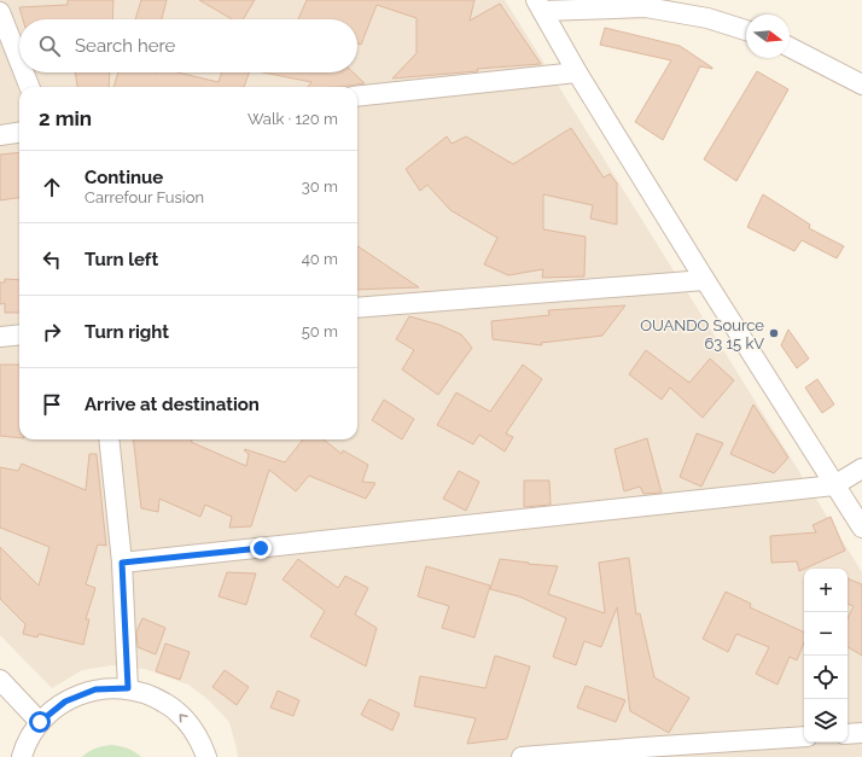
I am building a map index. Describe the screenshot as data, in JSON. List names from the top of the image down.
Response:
{
  "places": ["OUANDO Source 63 15 kV"],
  "north": "right",
  "page": {
    "search": "Search here",
    "heading": ["2 min", "Walk · 120 m"],
    "list": [
      ["Continue", "Carrefour Fusion", "30 m"],
      ["Turn left", "40 m"],
      ["Turn right", "50 m"],
      "Arrive at destination"
    ],
    "map_buttons": ["+", "−"]
  }
}
